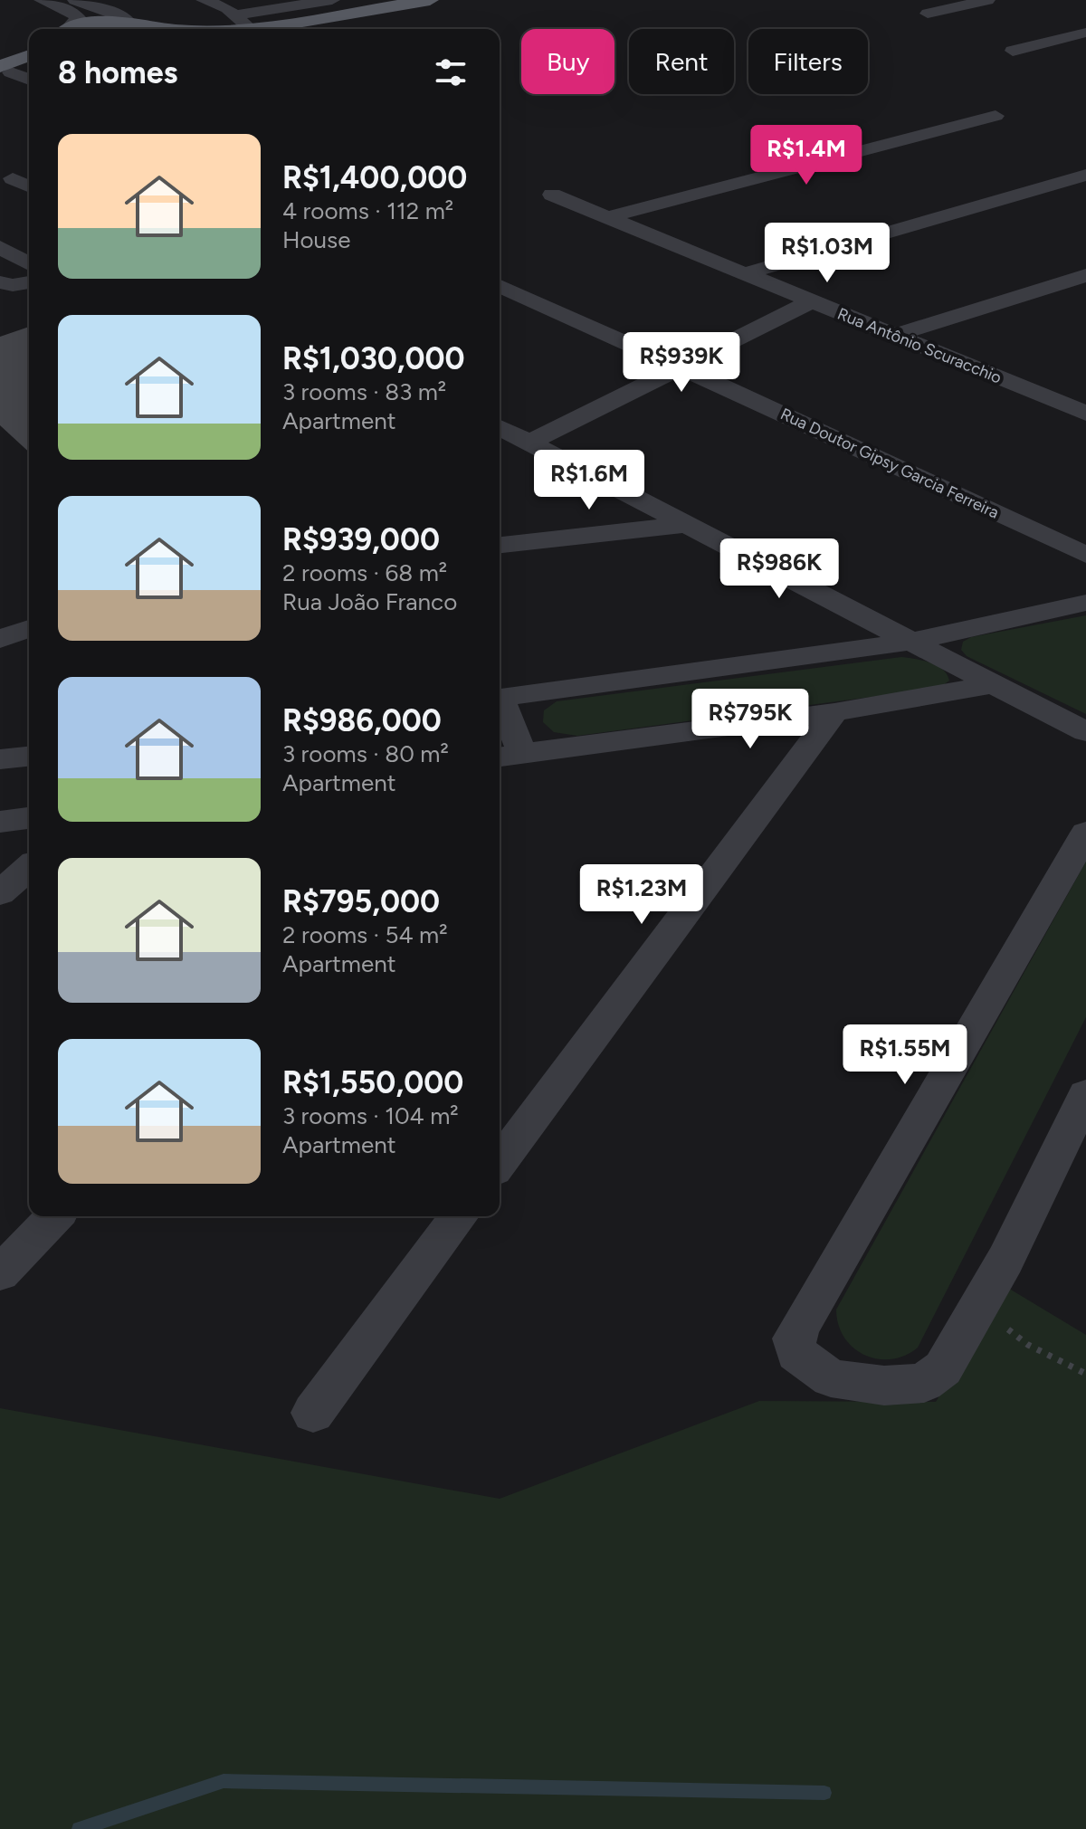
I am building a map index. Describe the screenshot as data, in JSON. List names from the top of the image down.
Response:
{
  "streets": {
    "street": ["Rua Antônio Scuracchio", "Rua Doutor Gipsy Garcia Ferreira"]
  },
  "page": {
    "chip": ["Buy", "Rent", "Filters"],
    "heading": "8 homes",
    "list": [
      {
        "name": "R$1,400,000",
        "note": "4 rooms · 112 m² · House"
      },
      {
        "name": "R$1,030,000",
        "note": "3 rooms · 83 m² · Apartment"
      },
      {
        "name": "R$939,000",
        "note": "2 rooms · 68 m² · Rua João Franco"
      },
      {
        "name": "R$986,000",
        "note": "3 rooms · 80 m² · Apartment"
      },
      {
        "name": "R$795,000",
        "note": "2 rooms · 54 m² · Apartment"
      },
      {
        "name": "R$1,550,000",
        "note": "3 rooms · 104 m² · Apartment"
      }
    ],
    "price": [
      "R$1.4M",
      "R$1.03M",
      "R$939K",
      "R$1.6M",
      "R$986K",
      "R$795K",
      "R$1.23M",
      "R$1.55M"
    ]
  }
}
